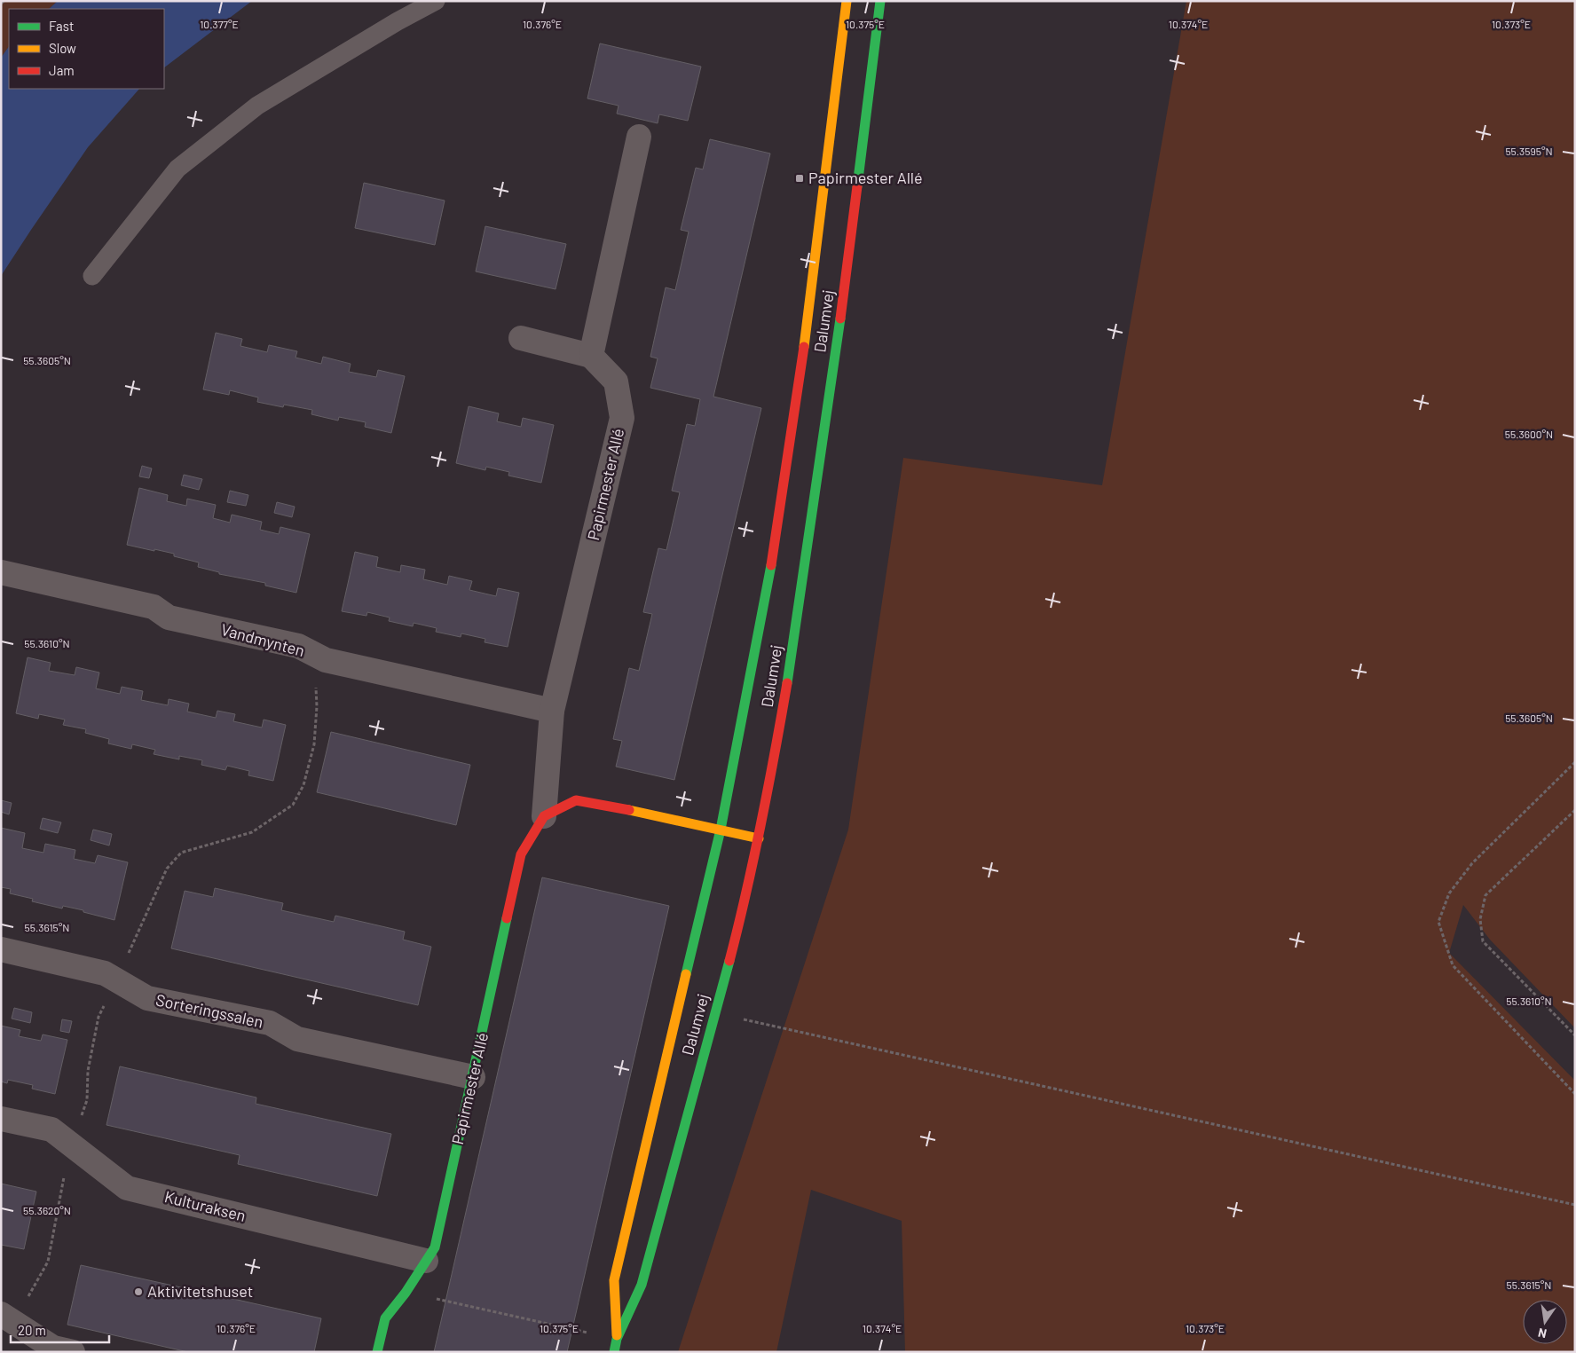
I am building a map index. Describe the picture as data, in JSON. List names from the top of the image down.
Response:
{
  "streets": {
    "street": [
      "Dalumvej",
      "Papirmester Allé",
      "Vandmynten",
      "Sorteringssalen",
      "Kulturaksen"
    ]
  },
  "crossings": [
    ["Papirmester Allé", "Vandmynten"],
    ["Papirmester Allé", "Sorteringssalen"],
    ["Papirmester Allé", "Kulturaksen"]
  ],
  "places": {
    "transit": ["Papirmester Allé"],
    "other": ["Aktivitetshuset"]
  },
  "legend": ["Fast", "Slow", "Jam"],
  "scale_bar": "20 m",
  "north": "bottom",
  "coordinates": [
    "10.377°E",
    "10.376°E",
    "10.375°E",
    "10.374°E",
    "10.373°E",
    "55.3595°N",
    "55.3605°N",
    "55.3600°N",
    "55.3610°N",
    "55.3615°N",
    "55.3620°N"
  ]
}
